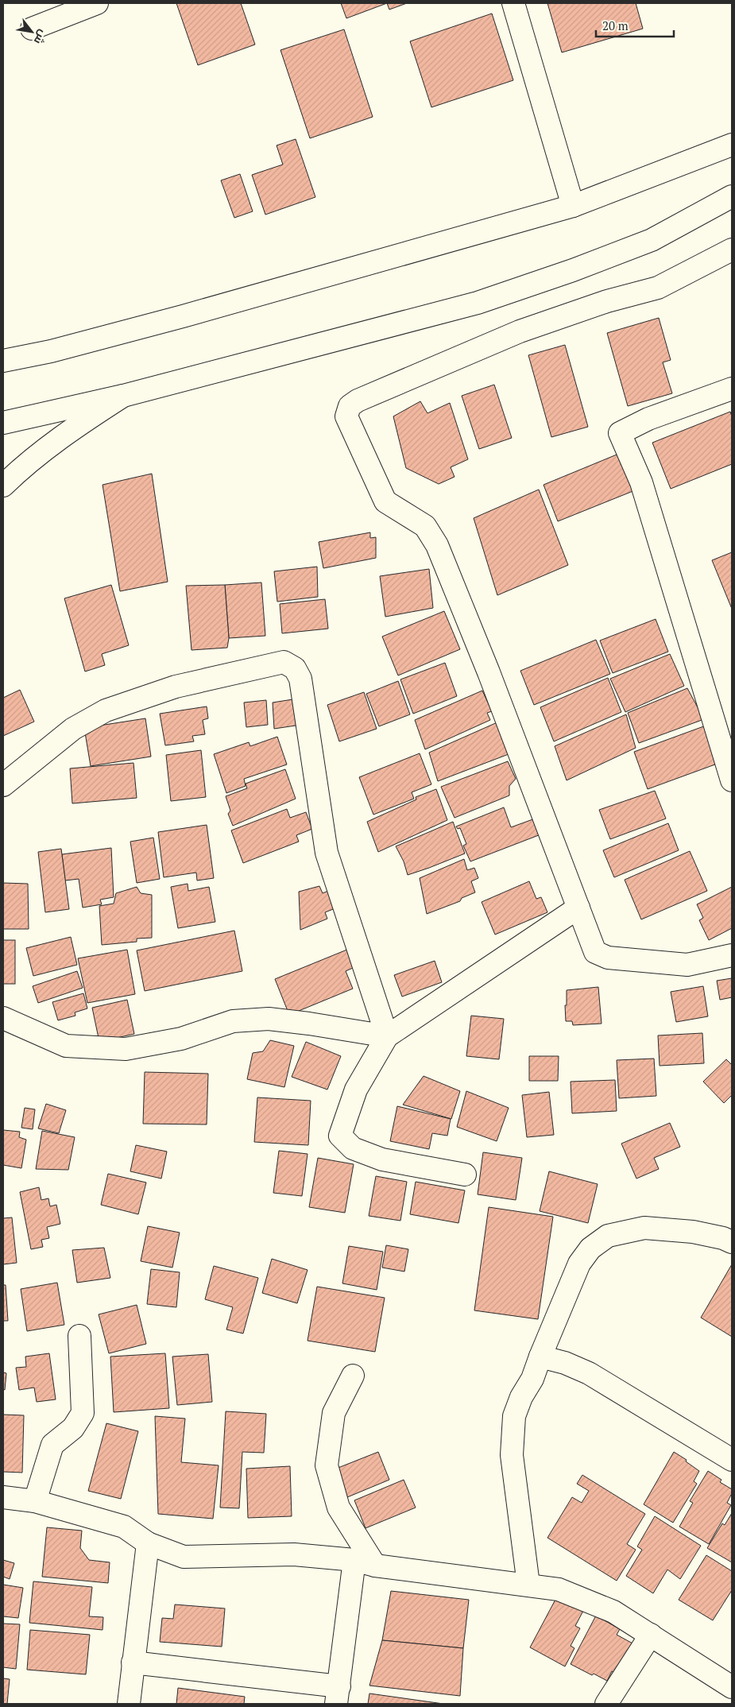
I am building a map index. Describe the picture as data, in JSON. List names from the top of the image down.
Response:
{
  "scale_bar": "20 m",
  "north": "bottom right"
}
